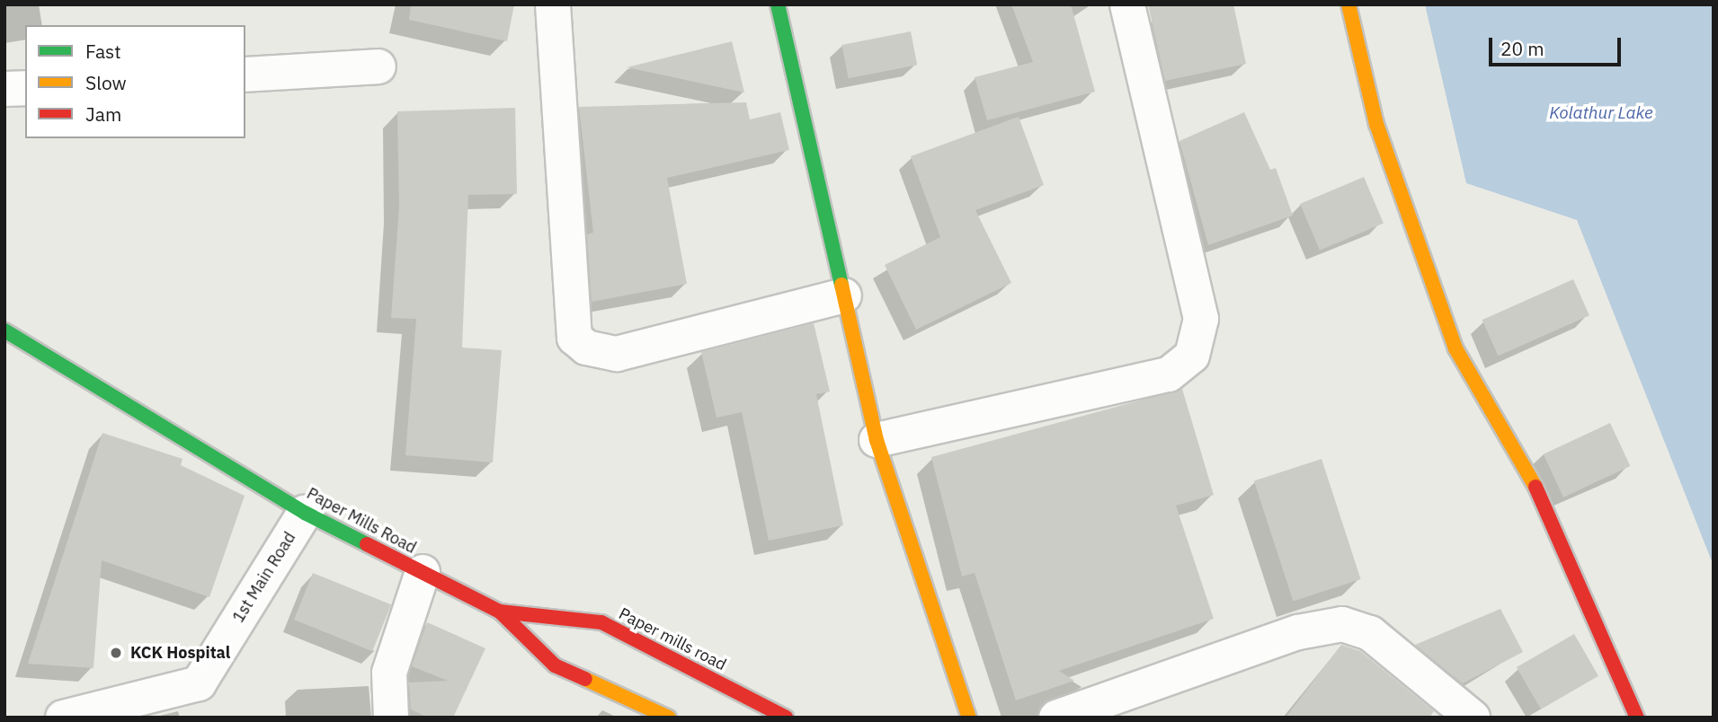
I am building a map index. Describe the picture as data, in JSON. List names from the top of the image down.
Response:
{
  "streets": {
    "street": ["Paper Mills Road", "1st Main Road", "Paper mills road"]
  },
  "crossings": [
    ["Paper Mills Road", "1st Main Road"],
    ["Paper Mills Road", "Paper mills road"]
  ],
  "water": ["Kolathur Lake"],
  "places": ["KCK Hospital"],
  "legend": ["Fast", "Slow", "Jam"],
  "scale_bar": "20 m"
}
